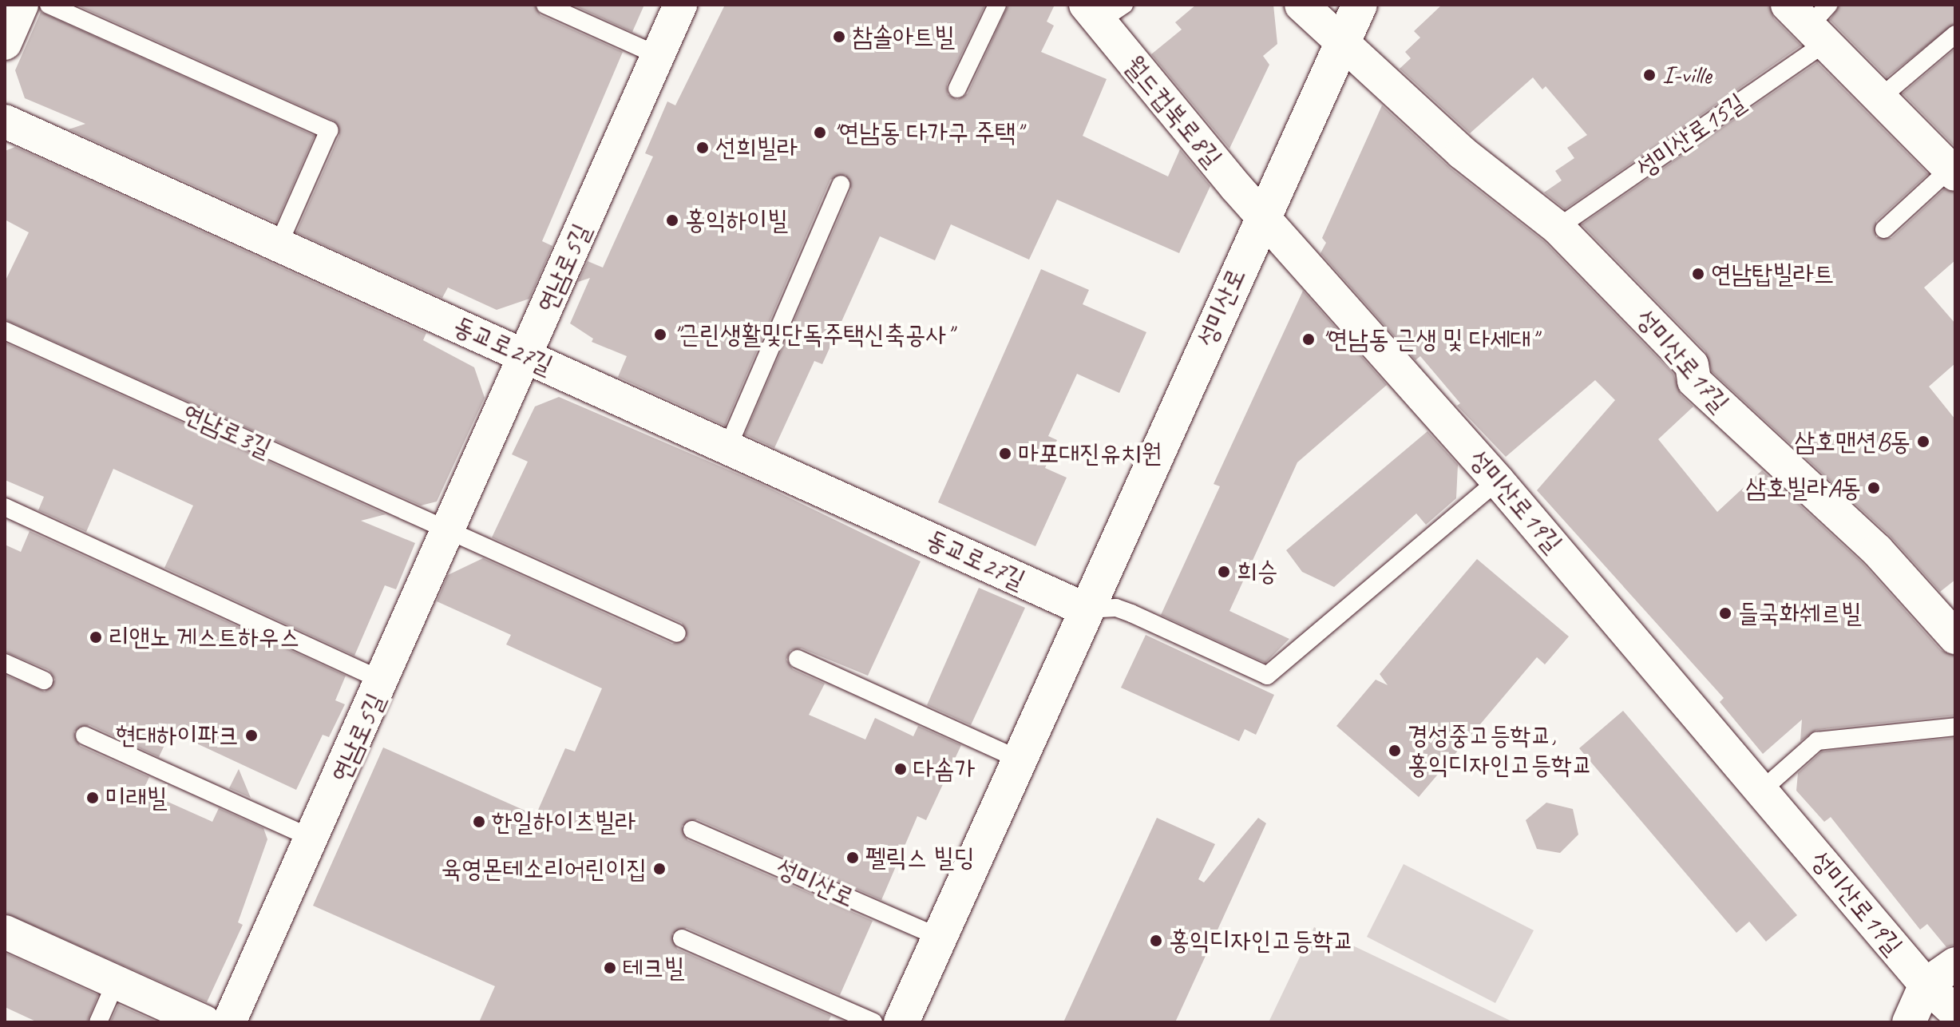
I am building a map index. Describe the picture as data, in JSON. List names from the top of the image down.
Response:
{
  "streets": {
    "street": [
      "월드컵북로8길",
      "성미산로15길",
      "연남로5길",
      "성미산로",
      "동교로27길",
      "성미산로17길",
      "성미산로19길"
    ],
    "lane": ["연남로3길"]
  },
  "crossings": [
    ["월드컵북로8길", "성미산로"],
    ["월드컵북로8길", "성미산로19길"],
    ["성미산로15길", "성미산로17길"],
    ["연남로5길", "동교로27길"],
    ["연남로5길", "연남로3길"],
    ["성미산로", "동교로27길"],
    ["성미산로", "성미산로17길"],
    ["성미산로", "성미산로19길"]
  ],
  "places": [
    "참솔아트빌",
    "I-ville",
    "\"연남동 다가구 주택\"",
    "선희빌라",
    "홍익하이빌",
    "연남탑빌라트",
    "\"근린생활및단독주택신축공사\"",
    "\"연남동 근생 및 다세대\"",
    "삼호맨션B동",
    "마포대진유치원",
    "삼호빌라A동",
    "희승",
    "들국화쉐르빌",
    "리앤노 게스트하우스",
    "현대하이파크",
    "경성중고등학교, 홍익디자인고등학교",
    "다솜가",
    "미래빌",
    "한일하이츠빌라",
    "펠릭스 빌딩",
    "육영몬테소리어린이집",
    "홍익디자인고등학교",
    "테크빌"
  ]
}
